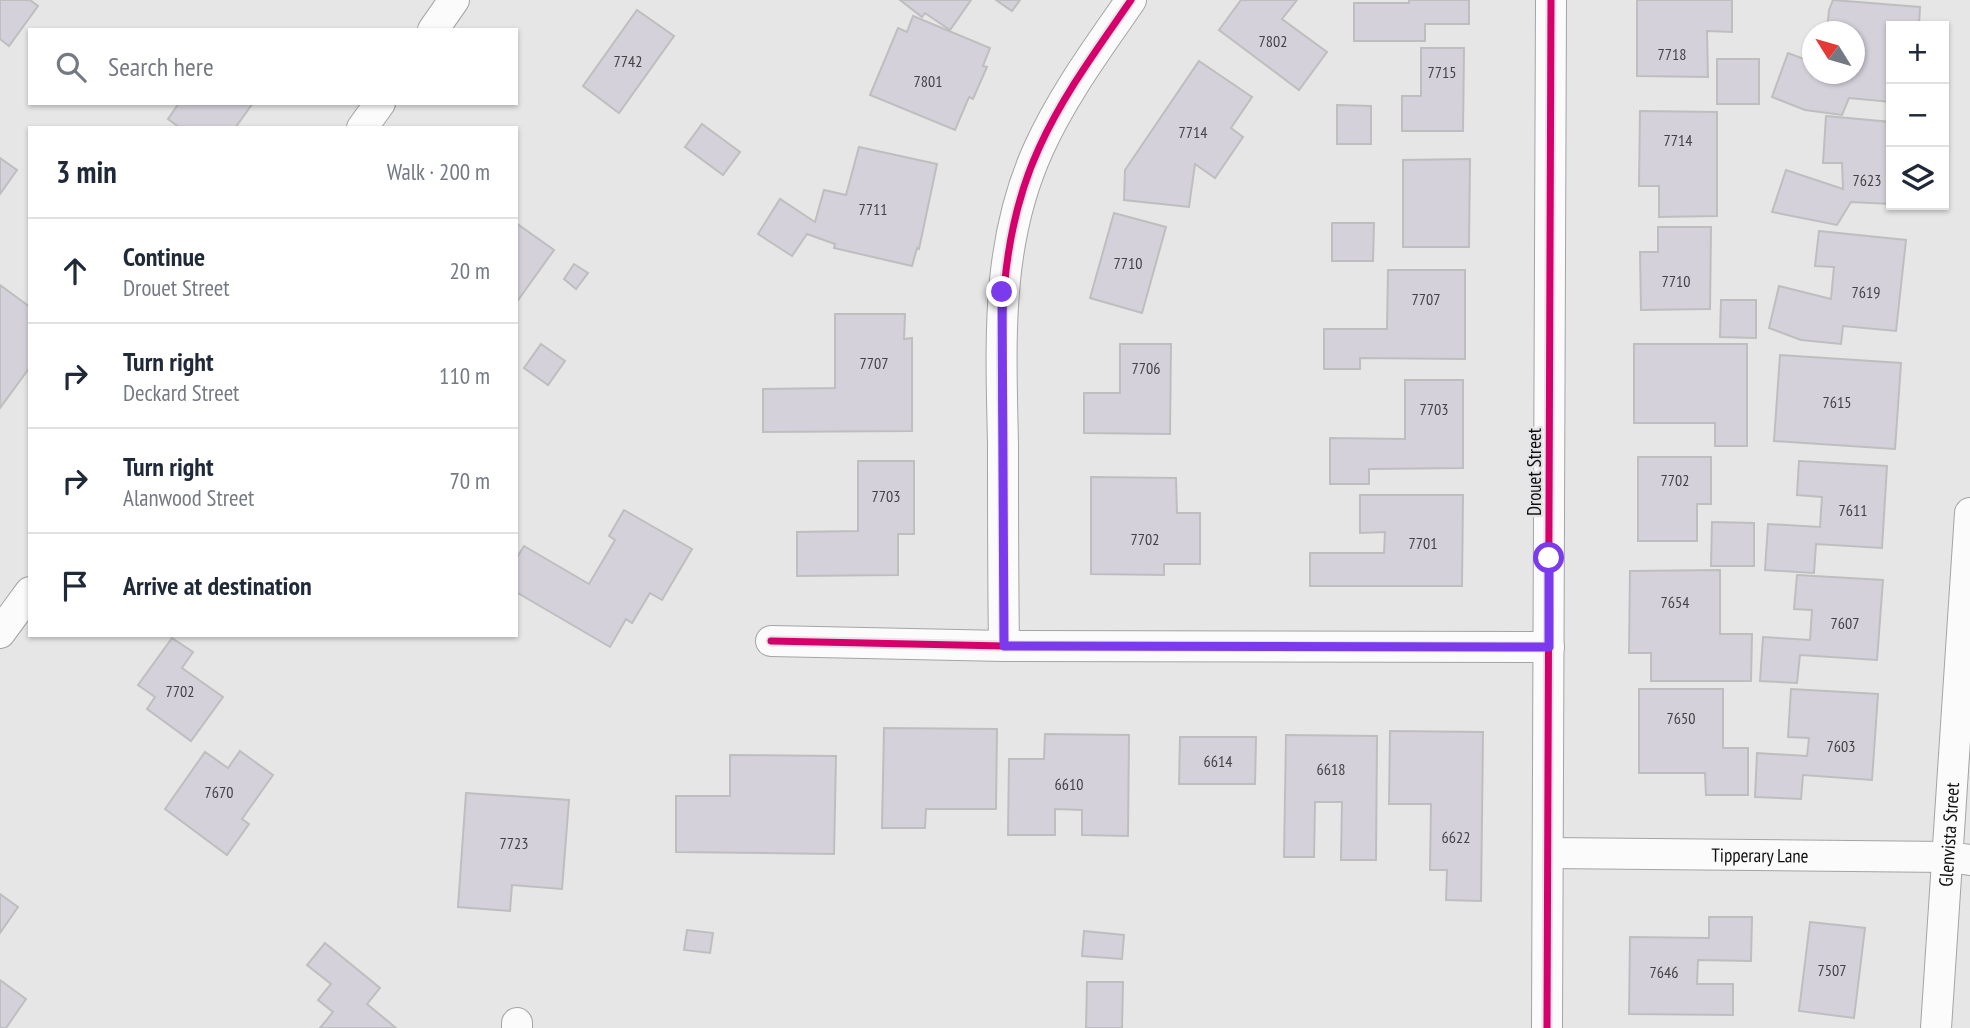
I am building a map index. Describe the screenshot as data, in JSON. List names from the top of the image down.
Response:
{
  "streets": {
    "street": ["Drouet Street", "Glenvista Street", "Tipperary Lane"]
  },
  "crossings": [
    ["Drouet Street", "Tipperary Lane"],
    ["Glenvista Street", "Tipperary Lane"]
  ],
  "house_numbers": [
    "7802",
    "7718",
    "7742",
    "7715",
    "7801",
    "7714",
    "7714",
    "7623",
    "7711",
    "7710",
    "7710",
    "7619",
    "7707",
    "7707",
    "7706",
    "7615",
    "7703",
    "7702",
    "7703",
    "7611",
    "7702",
    "7701",
    "7654",
    "7607",
    "7702",
    "7650",
    "7603",
    "6614",
    "6618",
    "6610",
    "7670",
    "6622",
    "7723",
    "7507",
    "7646"
  ],
  "north": "top left",
  "page": {
    "map_buttons": ["+", "−"],
    "search": "Search here",
    "heading": ["3 min", "Walk · 200 m"],
    "list": [
      ["Continue", "Drouet Street", "20 m"],
      ["Turn right", "Deckard Street", "110 m"],
      ["Turn right", "Alanwood Street", "70 m"],
      "Arrive at destination"
    ]
  }
}
